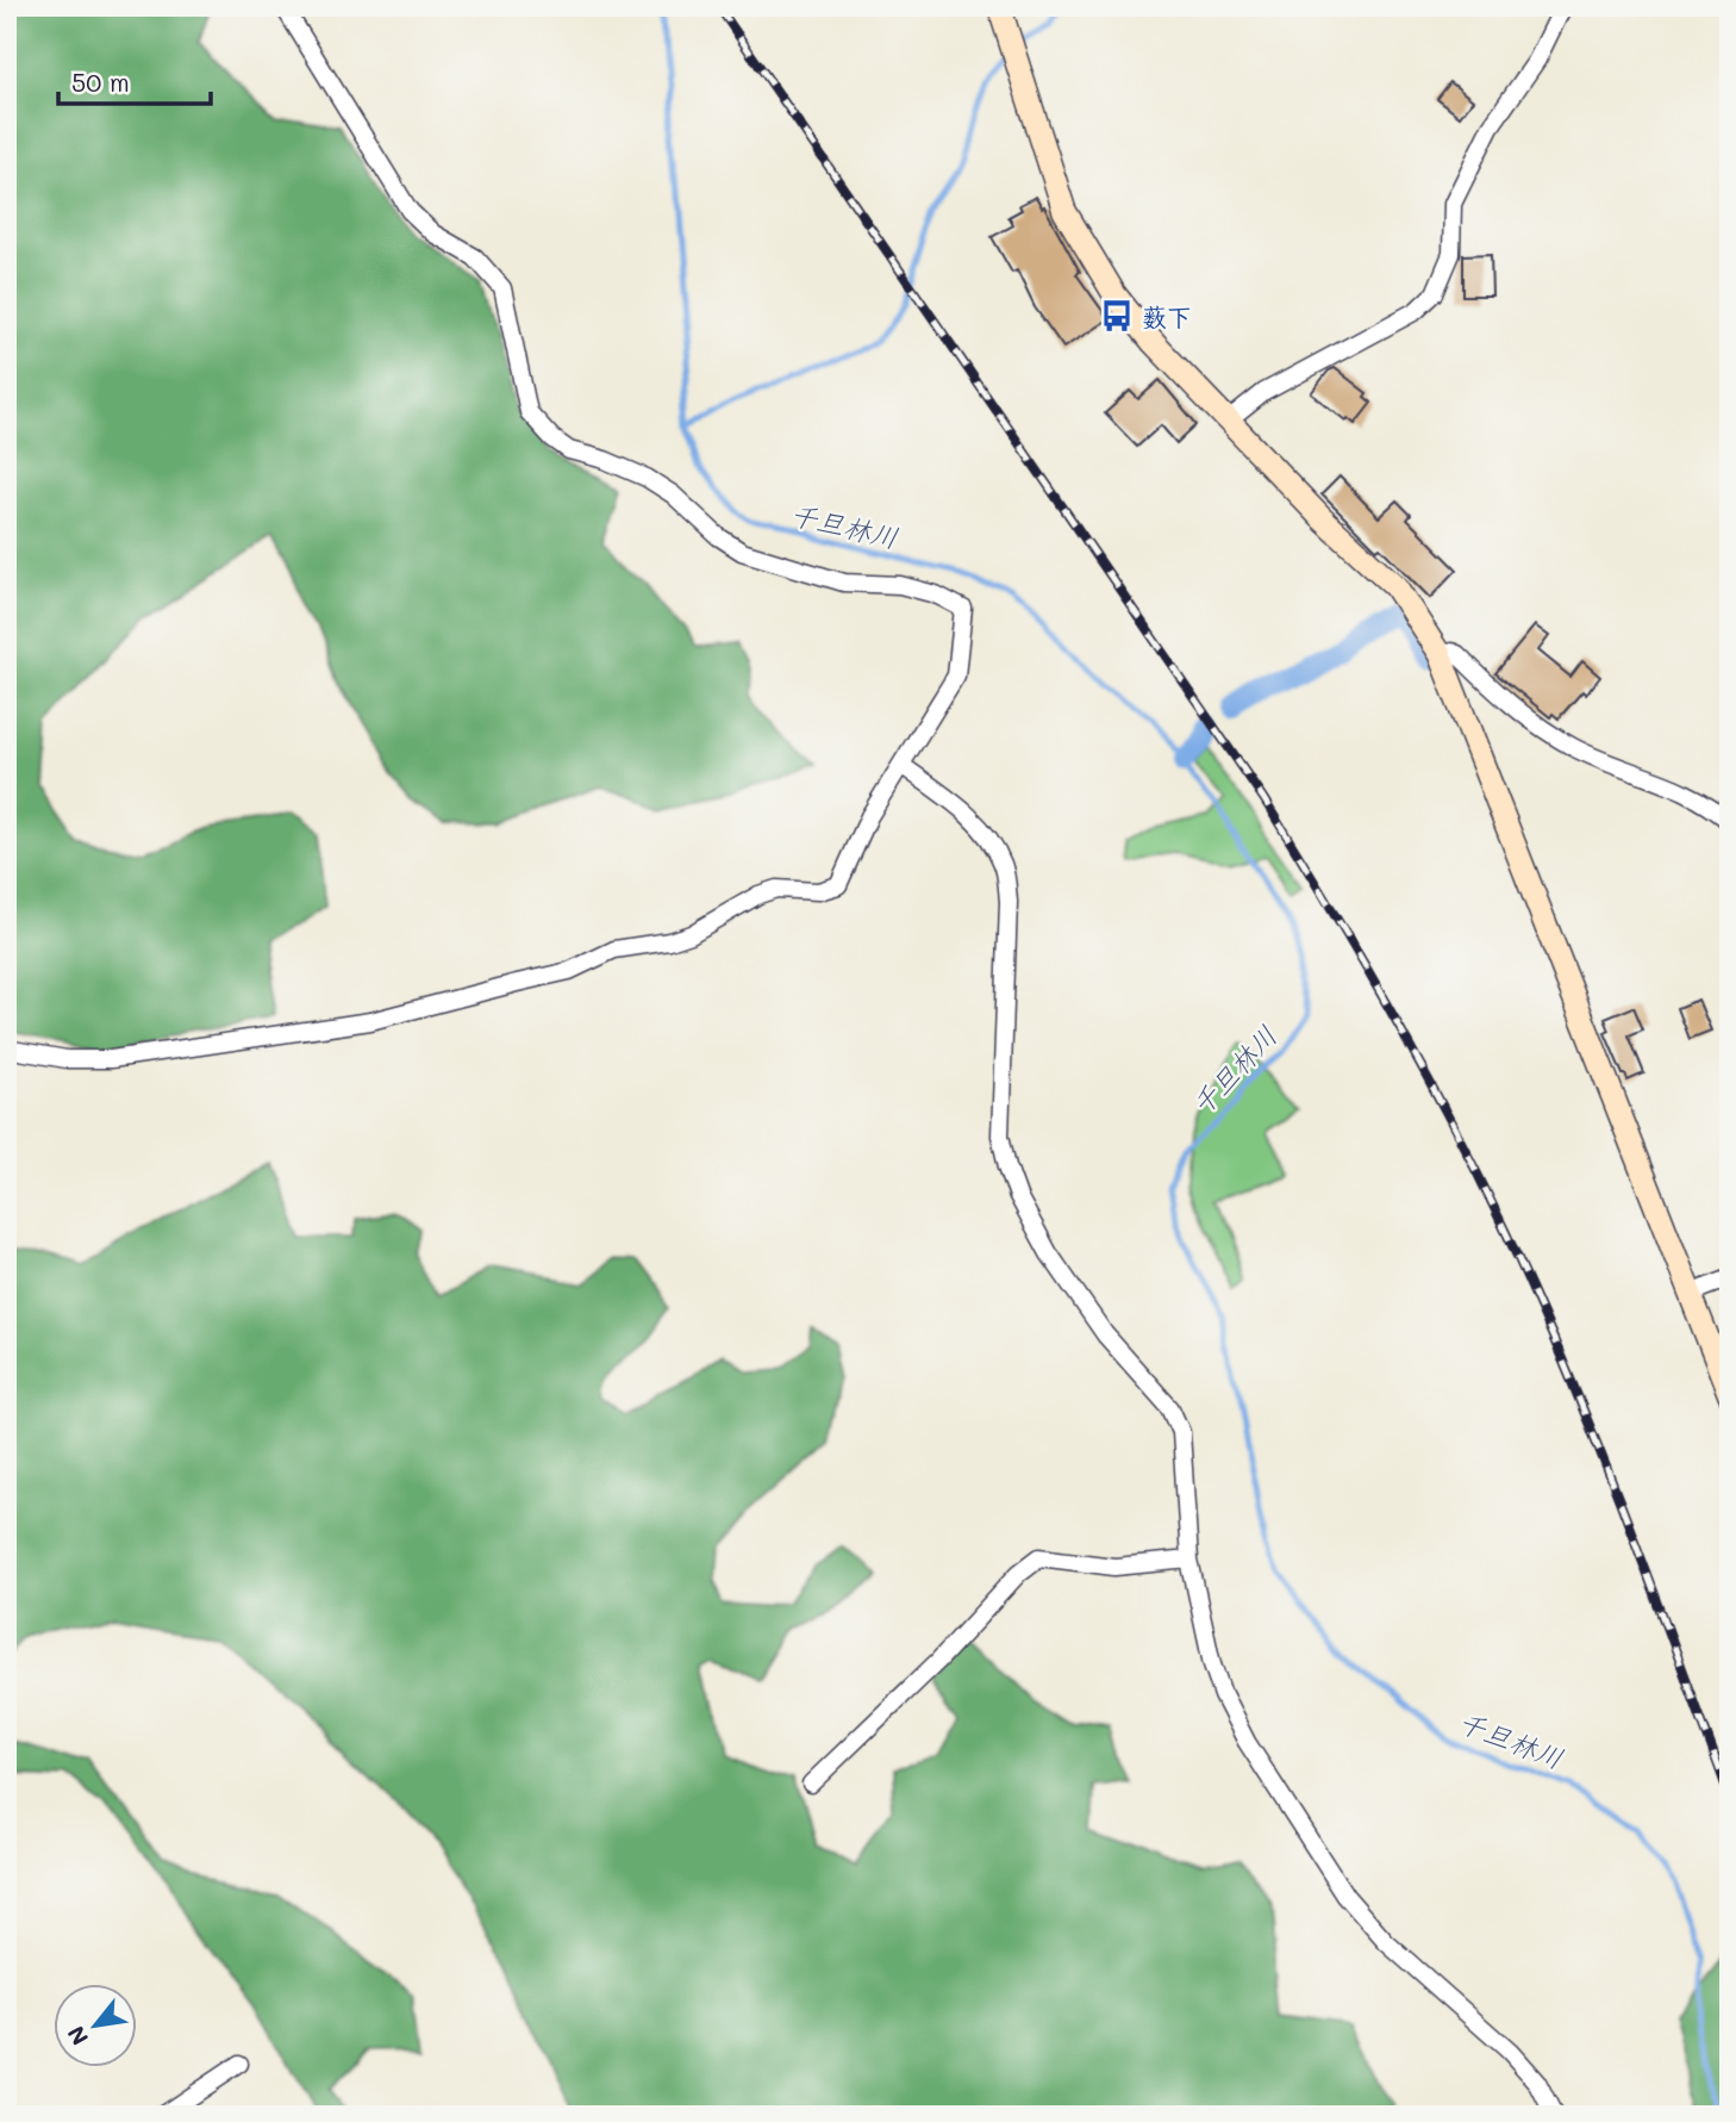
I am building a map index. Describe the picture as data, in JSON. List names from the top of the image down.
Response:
{
  "water": ["千旦林川"],
  "places": {
    "bus stop": ["薮下"]
  },
  "scale_bar": "50 m",
  "north": "bottom left"
}
